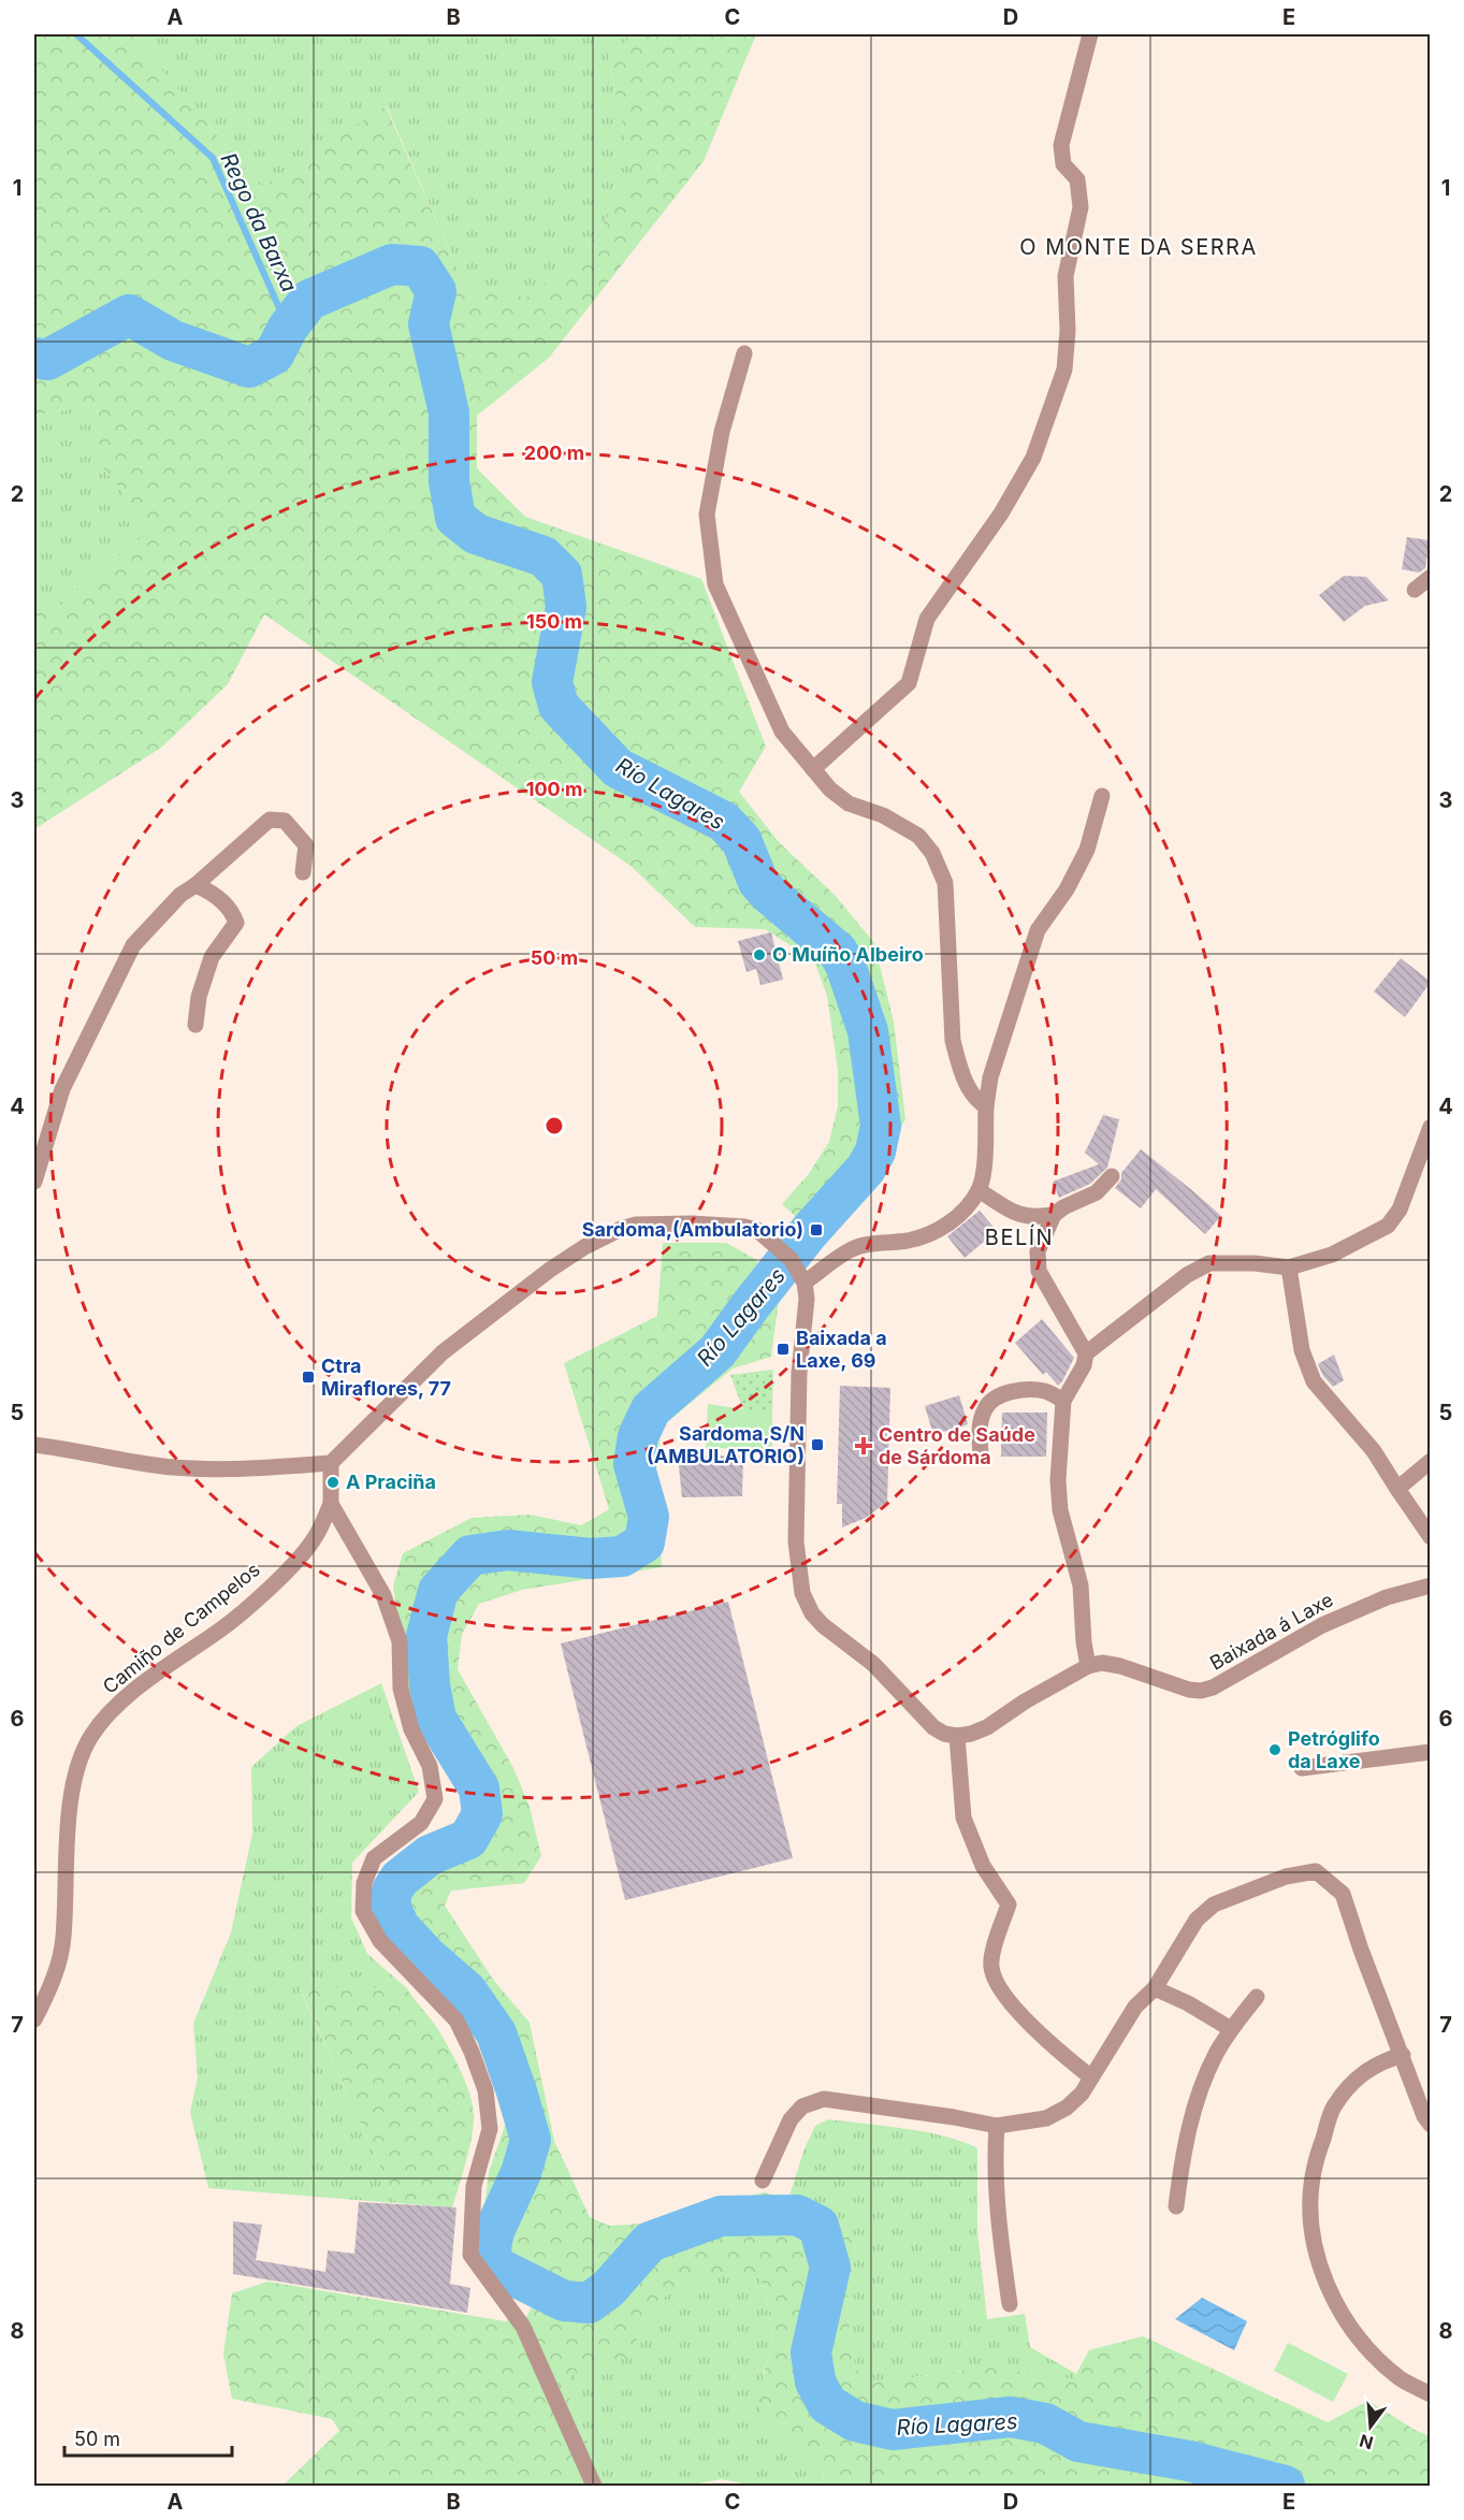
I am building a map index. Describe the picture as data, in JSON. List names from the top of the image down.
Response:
{
  "streets": {
    "street": ["Camiño de Campelos", "Baixada á Laxe"]
  },
  "districts": ["O MONTE DA SERRA", "BELÍN"],
  "water": ["Rego da Barxa", "Río Lagares"],
  "places": {
    "other": ["O Muíño Albeiro", "A Praciña", "Petróglifo da Laxe"],
    "transit": [
      "Sardoma,(Ambulatorio)",
      "Baixada a Laxe, 69",
      "Ctra Miraflores, 77",
      "Sardoma,S/N (AMBULATORIO)"
    ],
    "health": ["Centro de Saúde de Sárdoma"]
  },
  "scale_bar": "50 m",
  "north": "bottom",
  "grid": {
    "columns": [
      "A",
      "B",
      "C",
      "D",
      "E"
    ],
    "rows": [
      "1",
      "2",
      "3",
      "4",
      "5",
      "6",
      "7",
      "8"
    ]
  },
  "rings": [
    "200 m",
    "150 m",
    "100 m",
    "50 m"
  ]
}
